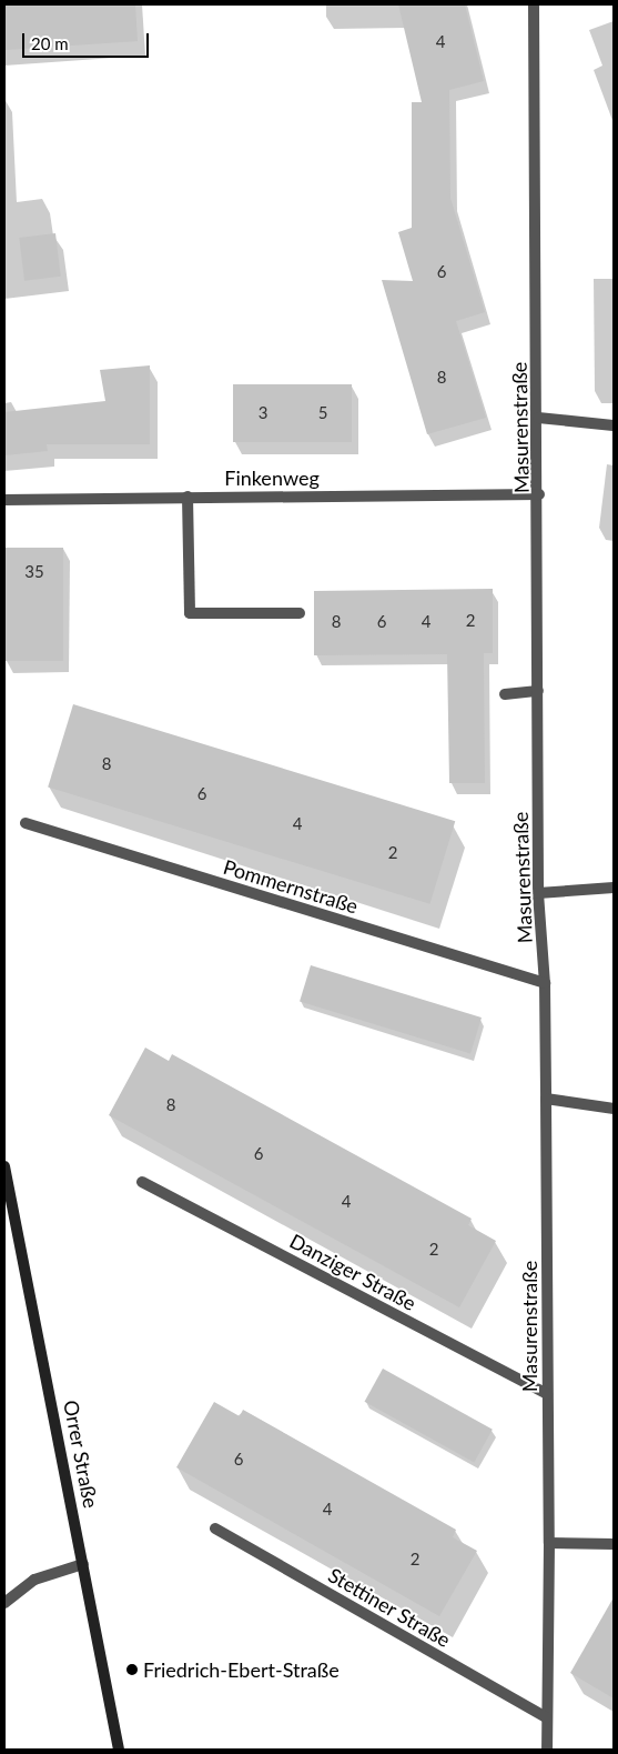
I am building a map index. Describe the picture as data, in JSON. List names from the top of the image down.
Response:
{
  "streets": {
    "street": [
      "Masurenstraße",
      "Finkenweg",
      "Pommernstraße",
      "Danziger Straße",
      "Orrer Straße",
      "Stettiner Straße"
    ]
  },
  "crossings": [
    ["Masurenstraße", "Finkenweg"],
    ["Masurenstraße", "Pommernstraße"],
    ["Masurenstraße", "Danziger Straße"],
    ["Masurenstraße", "Stettiner Straße"]
  ],
  "places": ["Friedrich-Ebert-Straße"],
  "house_numbers": [
    "4",
    "6",
    "8",
    "3",
    "5",
    "35",
    "2",
    "8",
    "6",
    "4",
    "8",
    "6",
    "4",
    "2",
    "8",
    "6",
    "4",
    "2",
    "6",
    "4",
    "2"
  ],
  "scale_bar": "20 m"
}
